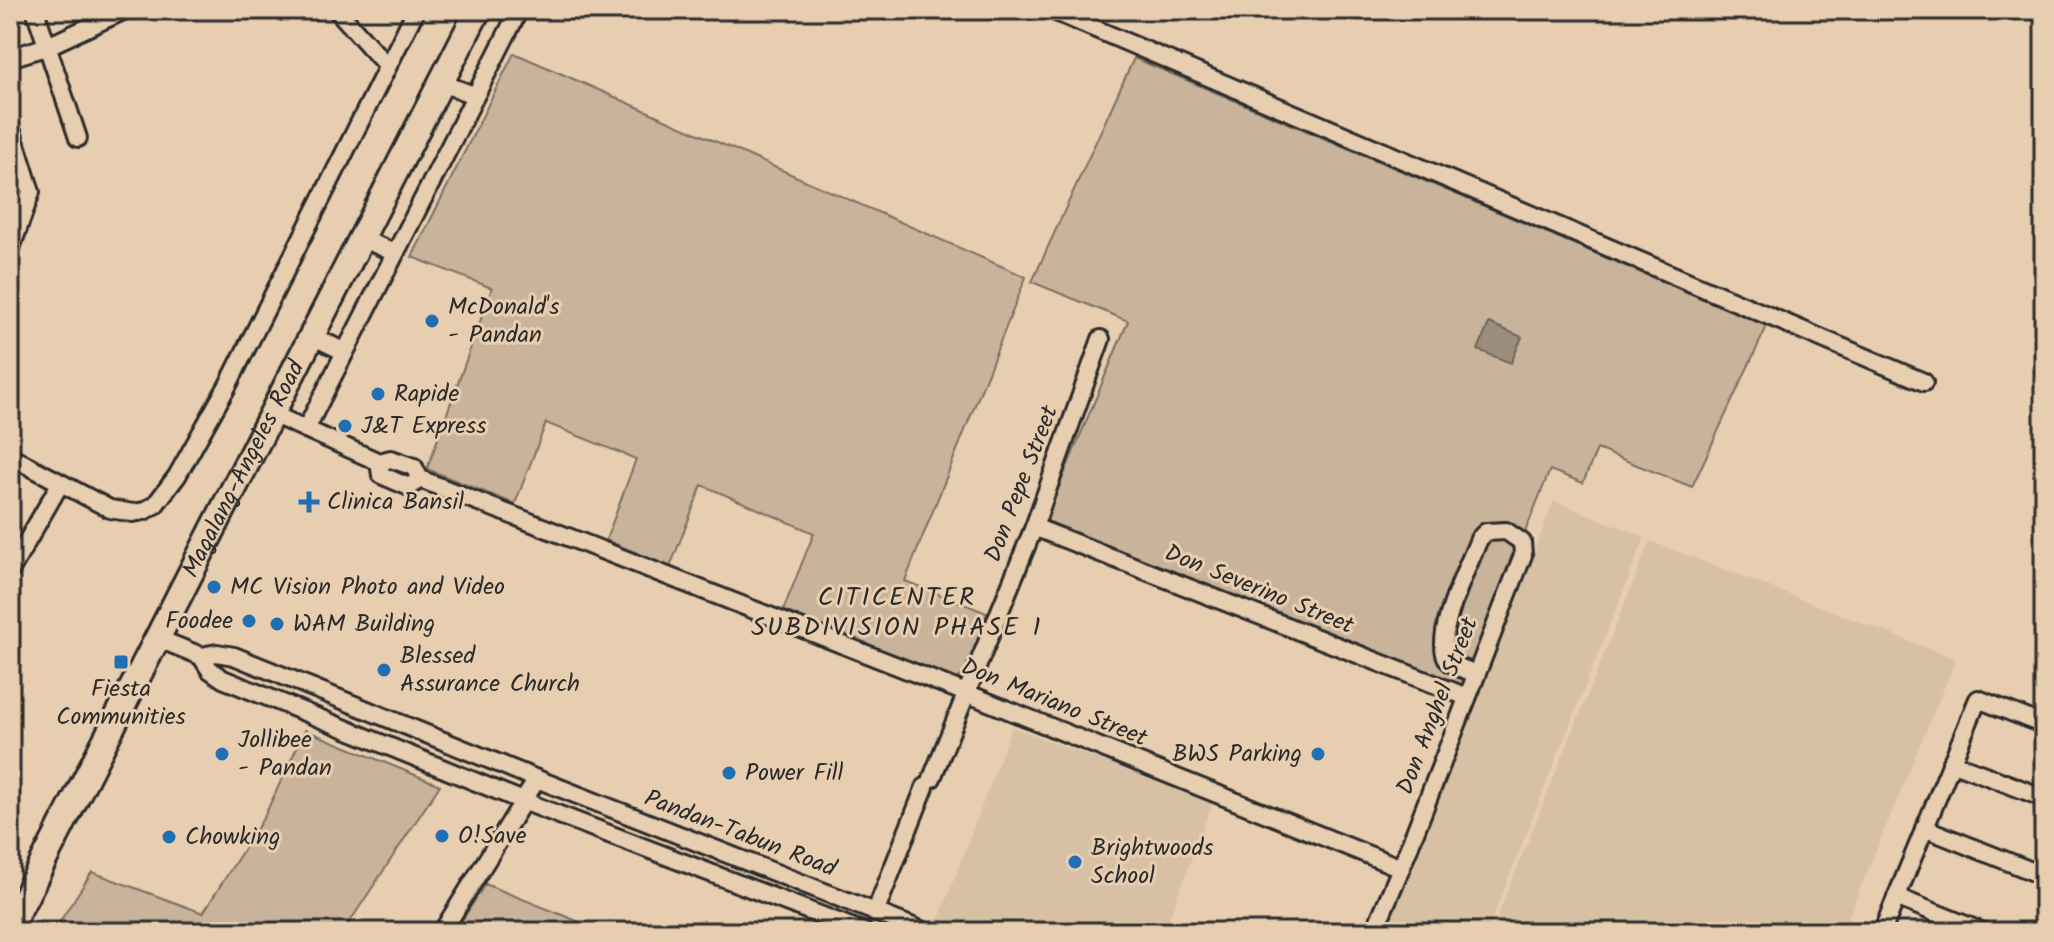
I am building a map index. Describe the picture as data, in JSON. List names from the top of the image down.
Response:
{
  "streets": {
    "main road": ["Magalang-Angeles Road"],
    "street": [
      "Don Pepe Street",
      "Don Severino Street",
      "Don Mariano Street",
      "Don Anghel Street",
      "Pandan-Tabun Road"
    ]
  },
  "crossings": [
    ["Magalang-Angeles Road", "Don Mariano Street"],
    ["Magalang-Angeles Road", "Pandan-Tabun Road"],
    ["Don Pepe Street", "Don Severino Street"],
    ["Don Pepe Street", "Don Mariano Street"],
    ["Don Pepe Street", "Pandan-Tabun Road"],
    ["Don Severino Street", "Don Anghel Street"],
    ["Don Mariano Street", "Don Anghel Street"]
  ],
  "districts": ["CITICENTER SUBDIVISION PHASE 1"],
  "places": {
    "other": [
      "McDonald's - Pandan",
      "Rapide",
      "J&T Express",
      "MC Vision Photo and Video",
      "Foodee",
      "WAM Building",
      "Blessed Assurance Church",
      "Jollibee - Pandan",
      "BWS Parking",
      "Power Fill",
      "O!Save",
      "Chowking",
      "Brightwoods School"
    ],
    "health": ["Clinica Bansil"],
    "transit": ["Fiesta Communities"]
  }
}
